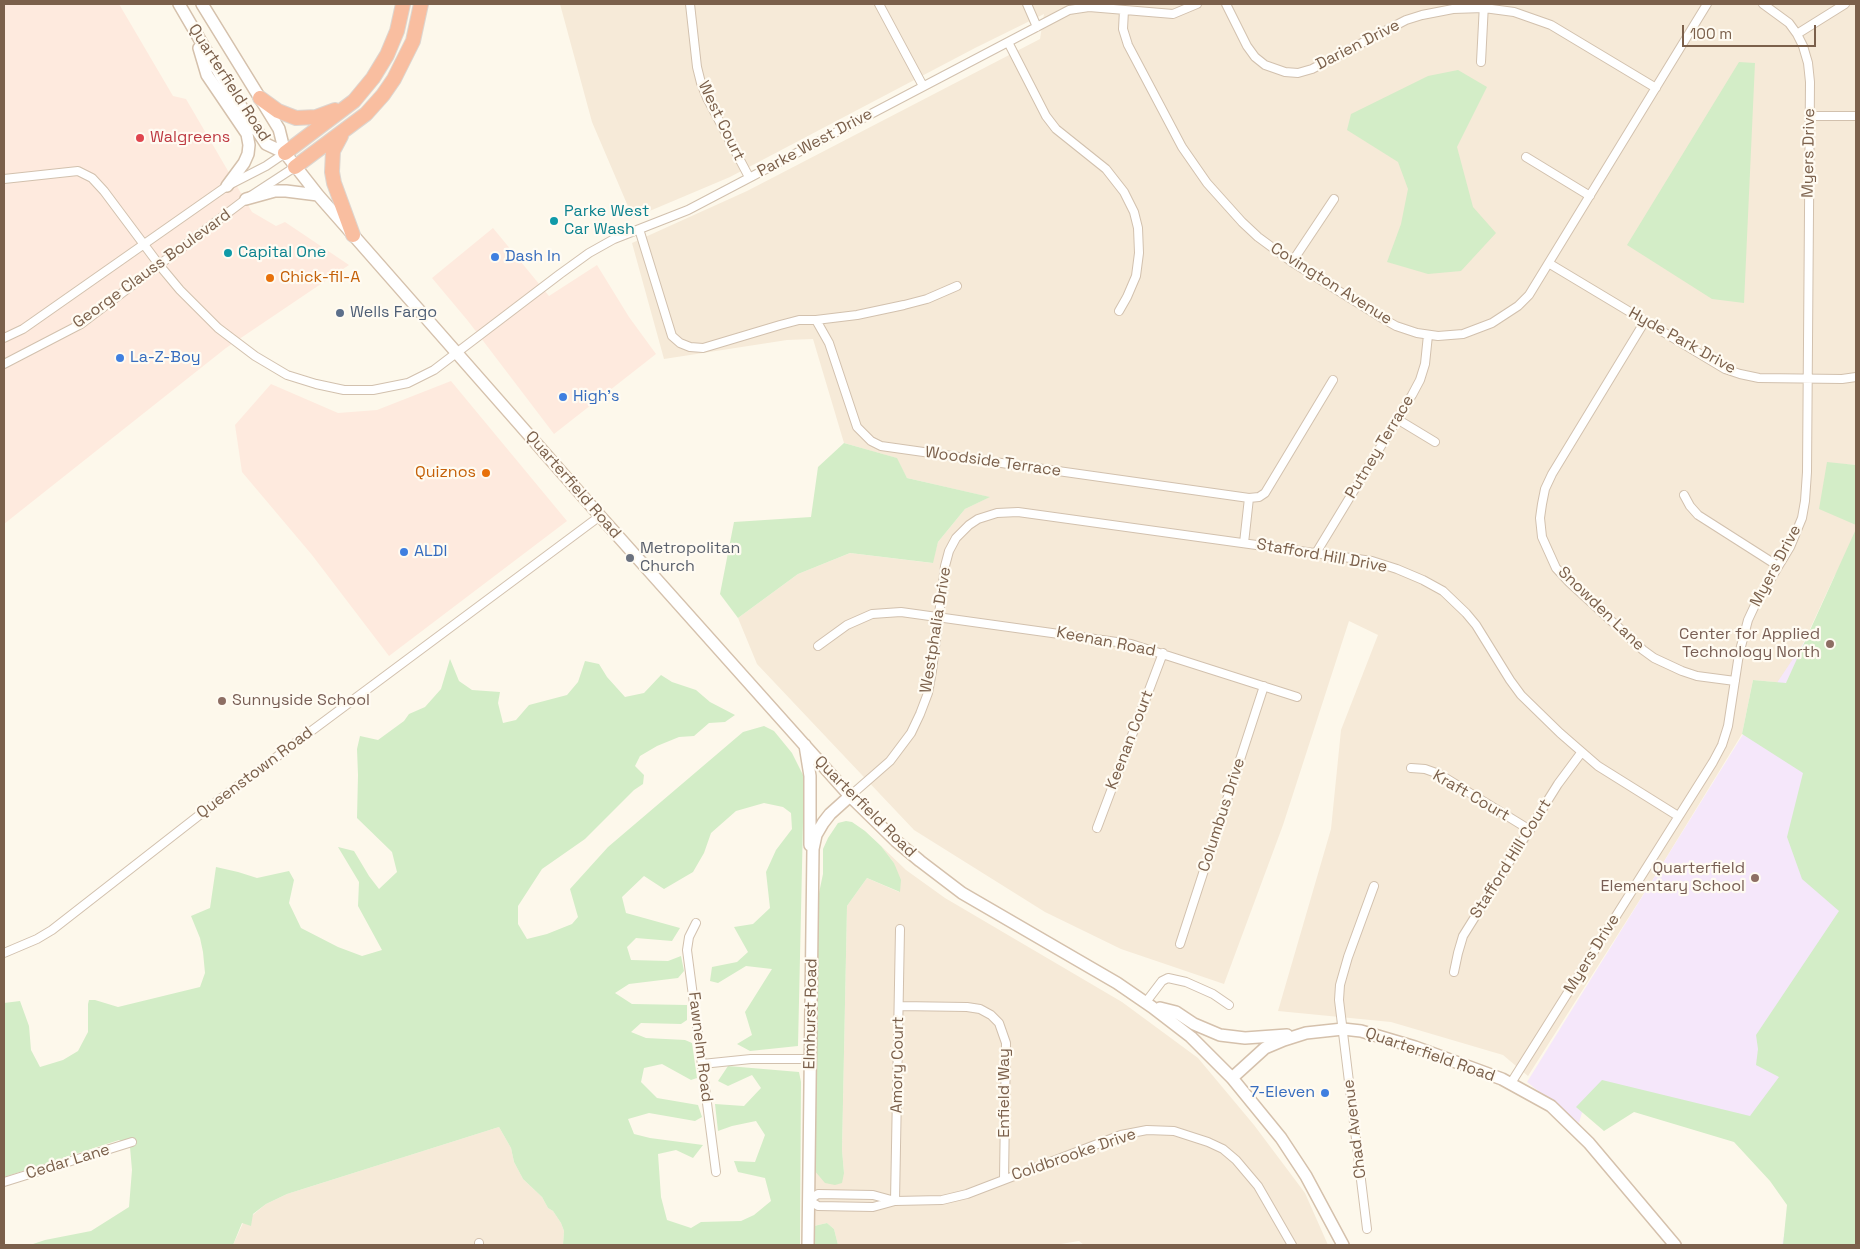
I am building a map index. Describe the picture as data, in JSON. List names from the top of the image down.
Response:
{
  "streets": {
    "main road": ["Quarterfield Road", "Elmhurst Road"],
    "street": [
      "Darien Drive",
      "West Court",
      "Parke West Drive",
      "Myers Drive",
      "George Clauss Boulevard",
      "Covington Avenue",
      "Hyde Park Drive",
      "Putney Terrace",
      "Woodside Terrace",
      "Stafford Hill Drive",
      "Snowden Lane",
      "Westphalia Drive",
      "Keenan Road",
      "Keenan Court",
      "Queenstown Road",
      "Kraft Court",
      "Columbus Drive",
      "Stafford Hill Court",
      "Fawnelm Road",
      "Amory Court",
      "Enfield Way",
      "Chad Avenue",
      "Coldbrooke Drive",
      "Cedar Lane"
    ]
  },
  "crossings": [
    ["Darien Drive", "Covington Avenue"],
    ["Quarterfield Road", "Parke West Drive"],
    ["Quarterfield Road", "Myers Drive"],
    ["Quarterfield Road", "George Clauss Boulevard"],
    ["Quarterfield Road", "Westphalia Drive"],
    ["Quarterfield Road", "Queenstown Road"],
    ["Quarterfield Road", "Elmhurst Road"],
    ["Quarterfield Road", "Chad Avenue"],
    ["West Court", "Parke West Drive"],
    ["Parke West Drive", "George Clauss Boulevard"],
    ["Parke West Drive", "Covington Avenue"],
    ["Myers Drive", "Hyde Park Drive"],
    ["Myers Drive", "Stafford Hill Drive"],
    ["Myers Drive", "Snowden Lane"],
    ["Covington Avenue", "Hyde Park Drive"],
    ["Covington Avenue", "Putney Terrace"],
    ["Hyde Park Drive", "Snowden Lane"],
    ["Putney Terrace", "Stafford Hill Drive"],
    ["Stafford Hill Drive", "Westphalia Drive"],
    ["Stafford Hill Drive", "Stafford Hill Court"],
    ["Westphalia Drive", "Keenan Road"],
    ["Westphalia Drive", "Elmhurst Road"],
    ["Keenan Road", "Keenan Court"],
    ["Keenan Road", "Columbus Drive"],
    ["Kraft Court", "Stafford Hill Court"],
    ["Elmhurst Road", "Coldbrooke Drive"],
    ["Amory Court", "Enfield Way"],
    ["Amory Court", "Coldbrooke Drive"],
    ["Enfield Way", "Coldbrooke Drive"]
  ],
  "places": [
    "Walgreens",
    "Parke West Car Wash",
    "Capital One",
    "Dash In",
    "Chick-fil-A",
    "Wells Fargo",
    "La-Z-Boy",
    "High's",
    "Quiznos",
    "ALDI",
    "Metropolitan Church",
    "Center for Applied Technology North",
    "Sunnyside School",
    "Quarterfield Elementary School",
    "7-Eleven"
  ],
  "scale_bar": "100 m"
}
